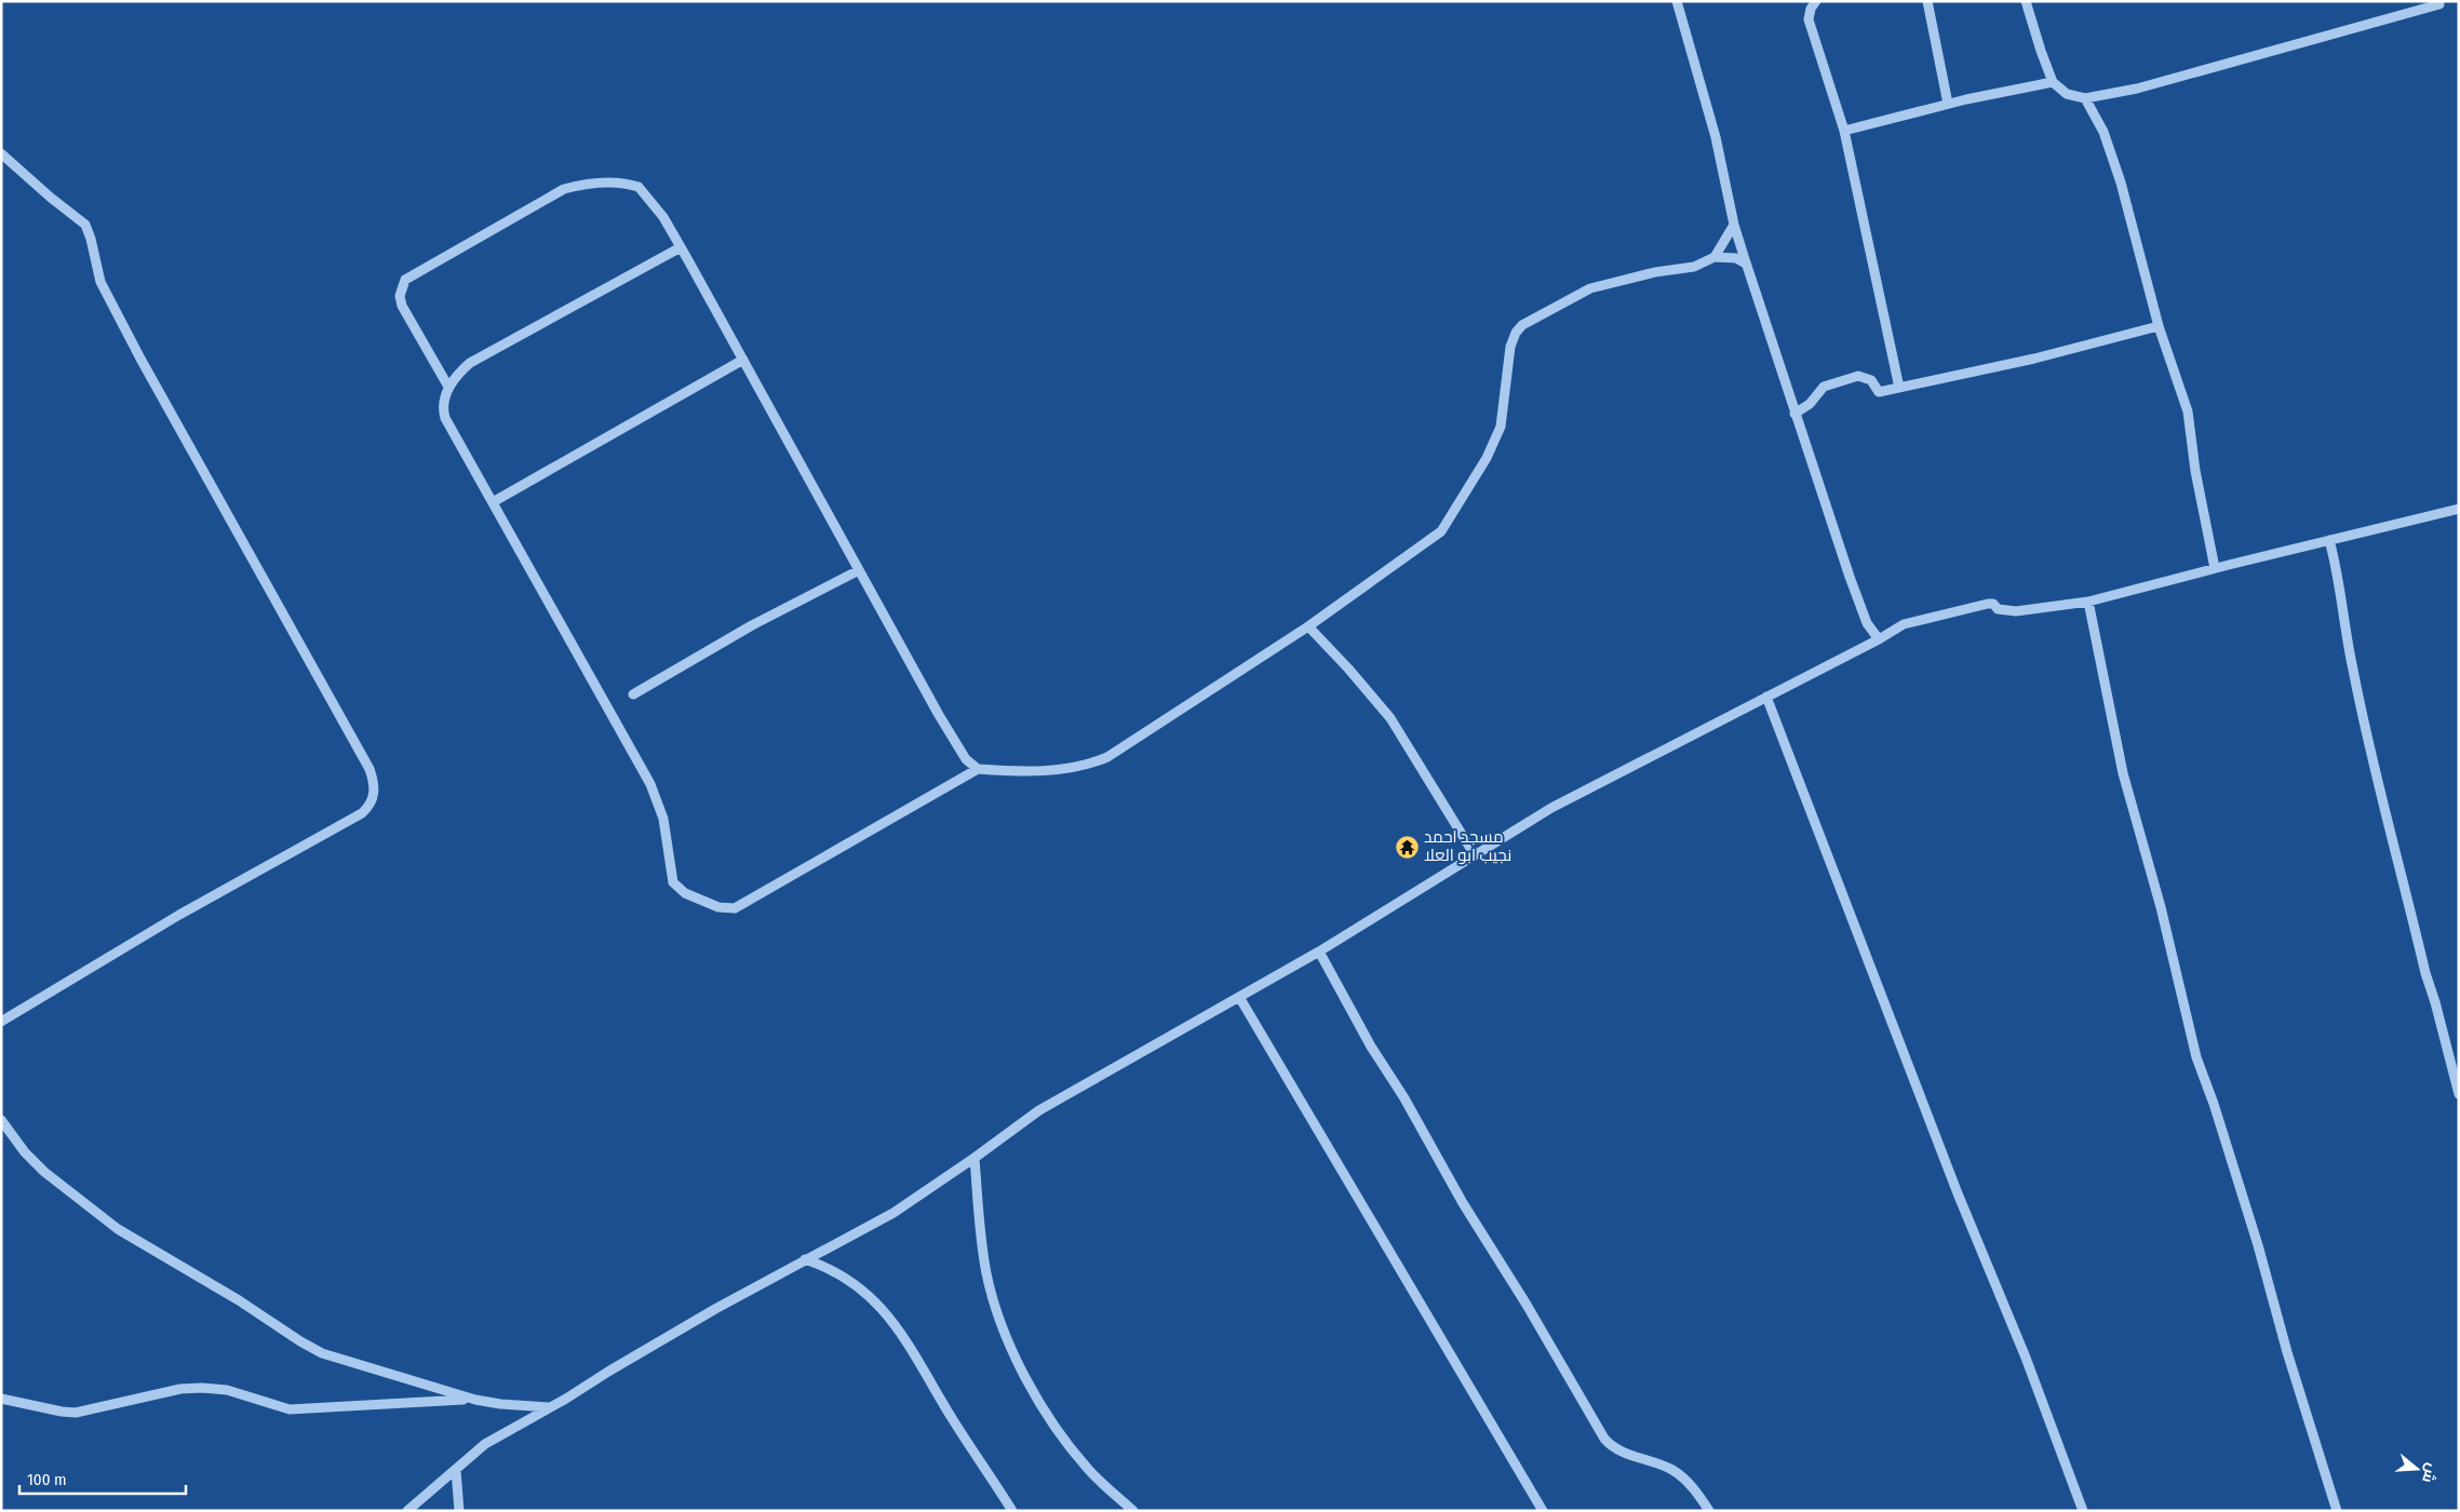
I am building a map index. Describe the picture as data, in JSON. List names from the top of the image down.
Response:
{
  "places": {
    "temple": ["مسجد احمد نجيب ابو العلا"]
  },
  "scale_bar": "100 m",
  "north": "right"
}
